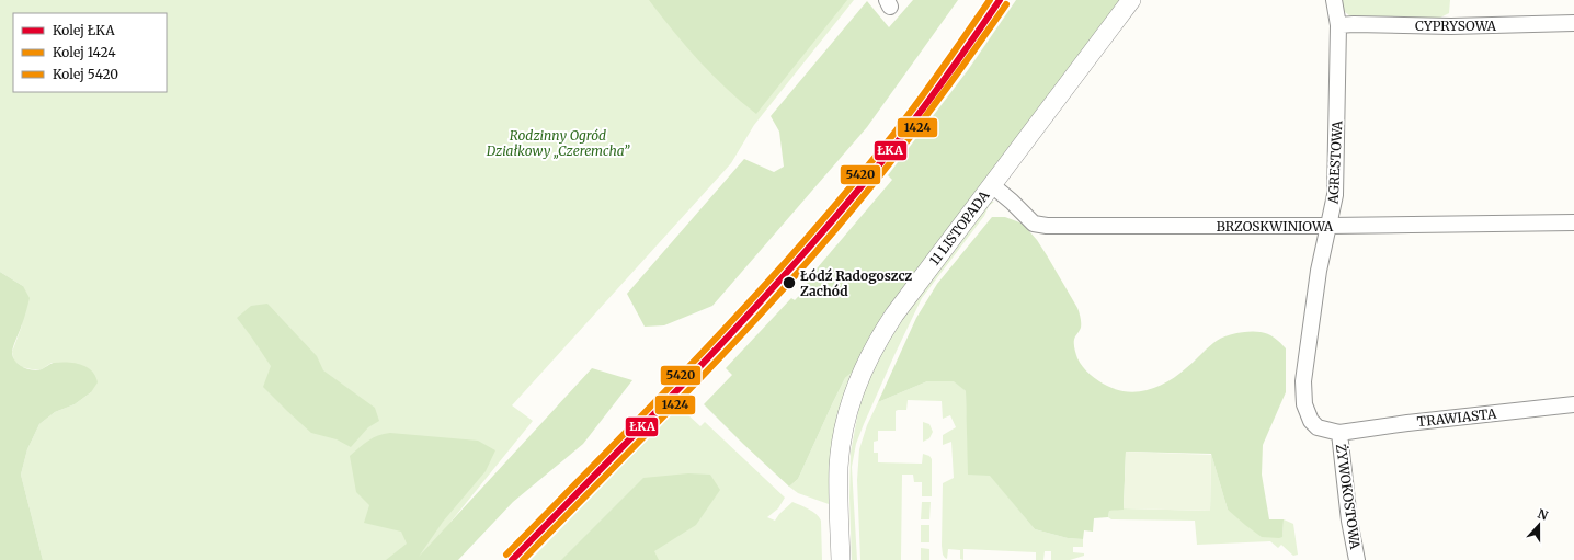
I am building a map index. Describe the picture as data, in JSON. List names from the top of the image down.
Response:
{
  "streets": {
    "street": [
      "CYPRYSOWA",
      "AGRESTOWA",
      "BRZOSKWINIOWA",
      "11 LISTOPADA",
      "TRAWIASTA",
      "ŻYWOKOSTOWA"
    ]
  },
  "crossings": [
    ["CYPRYSOWA", "AGRESTOWA"],
    ["AGRESTOWA", "BRZOSKWINIOWA"],
    ["AGRESTOWA", "TRAWIASTA"],
    ["AGRESTOWA", "ŻYWOKOSTOWA"],
    ["BRZOSKWINIOWA", "11 LISTOPADA"],
    ["TRAWIASTA", "ŻYWOKOSTOWA"]
  ],
  "parks": ["Rodzinny Ogród Działkowy „Czeremcha”"],
  "places": ["Łódź Radogoszcz Zachód"],
  "lines": ["rail line ŁKA", "rail line 5420", "rail line 1424"],
  "legend": ["Kolej ŁKA", "Kolej 1424", "Kolej 5420"],
  "north": "top"
}
